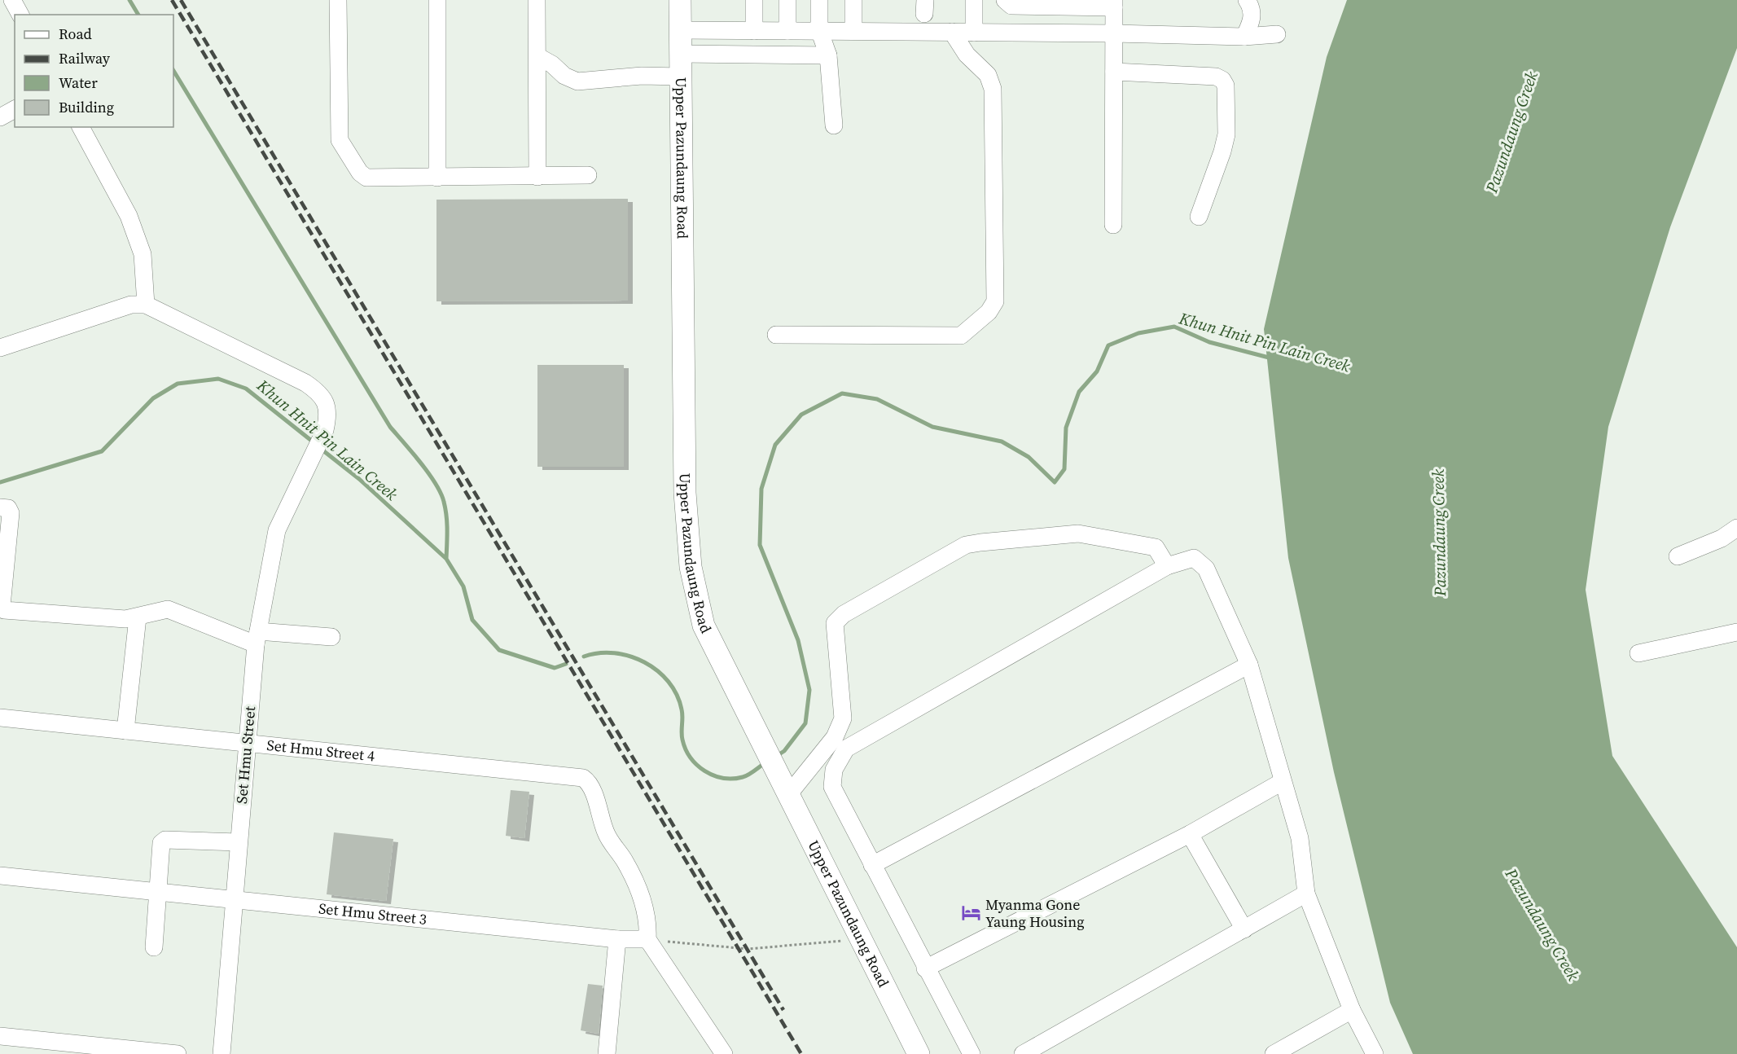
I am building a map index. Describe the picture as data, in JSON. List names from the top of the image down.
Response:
{
  "streets": {
    "main road": ["Upper Pazundaung Road"],
    "street": ["Set Hmu Street 4", "Set Hmu Street", "Set Hmu Street 3"]
  },
  "crossings": [
    ["Set Hmu Street 4", "Set Hmu Street"],
    ["Set Hmu Street 4", "Set Hmu Street 3"],
    ["Set Hmu Street", "Set Hmu Street 3"]
  ],
  "water": ["Pazundaung Creek", "Khun Hnit Pin Lain Creek"],
  "places": {
    "hotel": ["Myanma Gone Yaung Housing"]
  },
  "legend": [
    "Road",
    "Railway",
    "Water",
    "Building"
  ]
}
